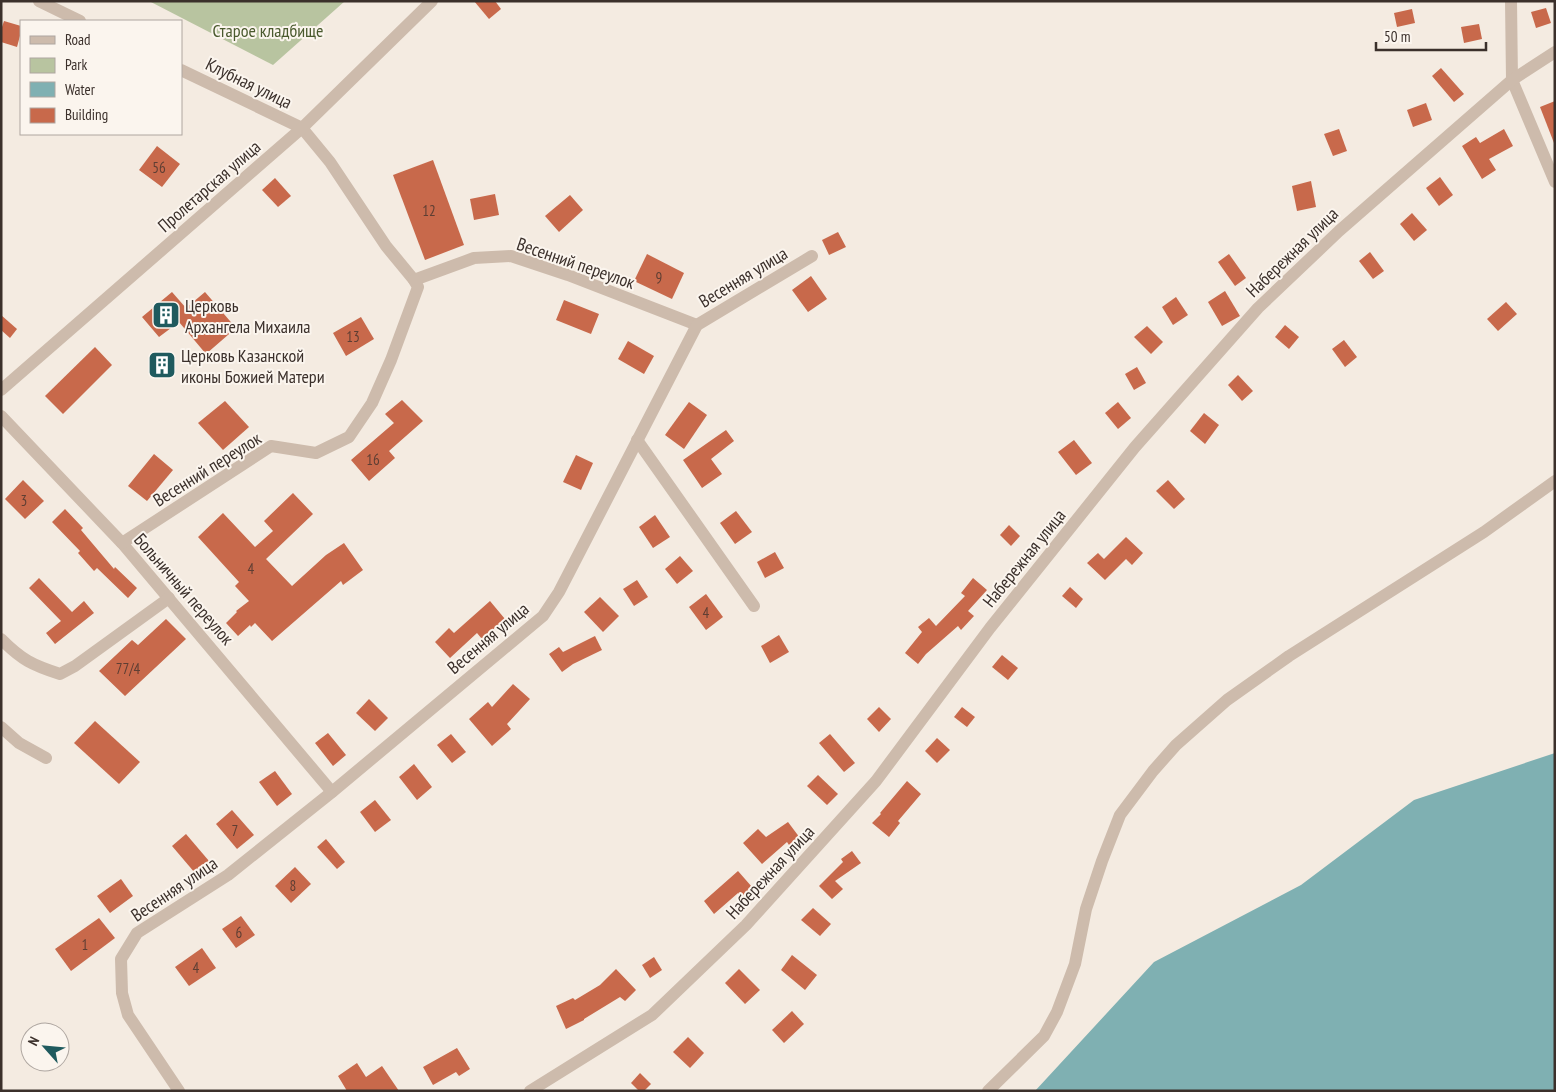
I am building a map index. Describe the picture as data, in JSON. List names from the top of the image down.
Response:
{
  "streets": {
    "street": [
      "Клубная улица",
      "Пролетарская улица",
      "Набережная улица",
      "Весенний переулок",
      "Весенняя улица",
      "Больничный переулок"
    ]
  },
  "crossings": [
    ["Клубная улица", "Пролетарская улица"],
    ["Весенний переулок", "Весенняя улица"],
    ["Весенний переулок", "Больничный переулок"],
    ["Весенняя улица", "Больничный переулок"]
  ],
  "parks": ["Старое кладбище"],
  "places": {
    "building": ["Церковь Архангела Михаила", "Церковь Казанской иконы Божией Матери"]
  },
  "house_numbers": [
    "56",
    "12",
    "9",
    "13",
    "16",
    "3",
    "4",
    "4",
    "77/4",
    "7",
    "8",
    "6",
    "1",
    "4"
  ],
  "legend": [
    "Road",
    "Park",
    "Water",
    "Building"
  ],
  "scale_bar": "50 m",
  "north": "top left"
}
